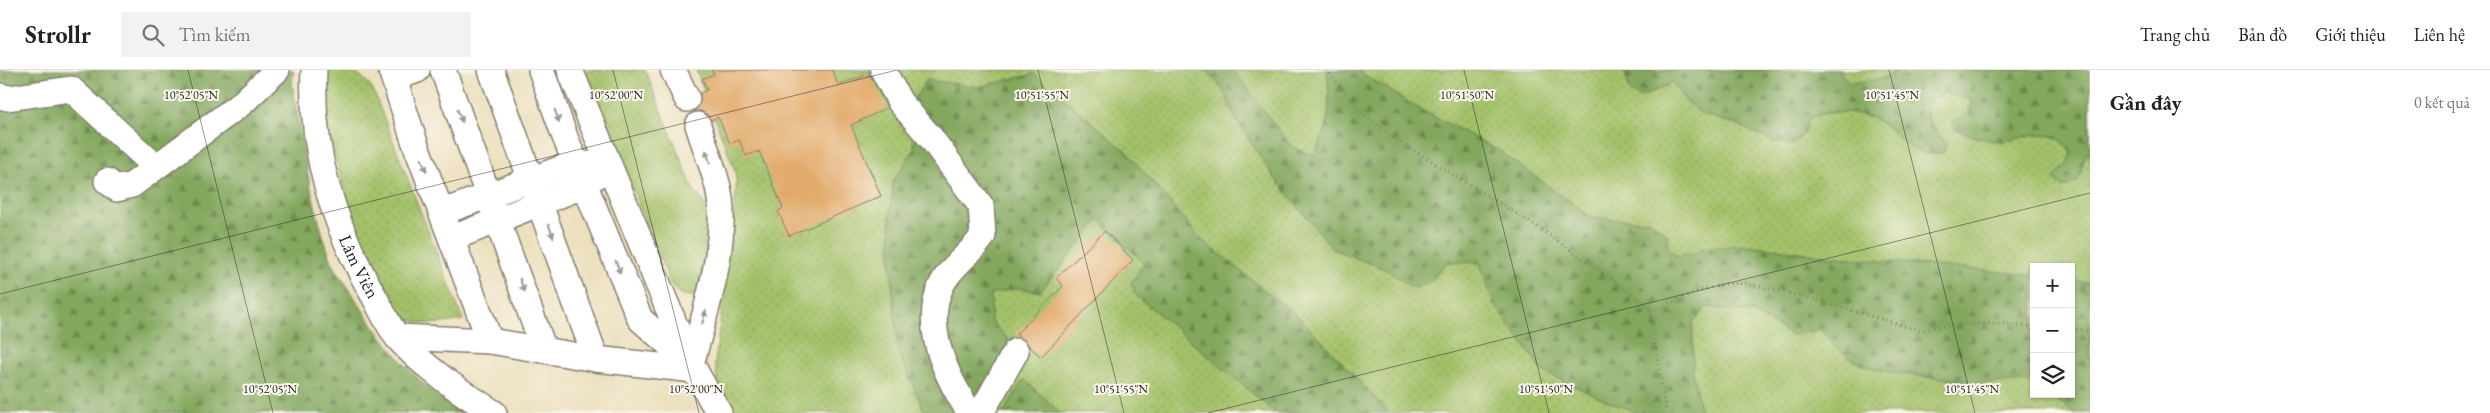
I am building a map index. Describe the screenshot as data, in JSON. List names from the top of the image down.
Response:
{
  "streets": {
    "street": ["Lâm Viên"]
  },
  "page": {
    "header": "Strollr",
    "search": "Tìm kiếm",
    "nav": [
      "Trang chủ",
      "Bản đồ",
      "Giới thiệu",
      "Liên hệ"
    ],
    "heading": ["Gần đây", "0 kết quả"],
    "map_buttons": ["+", "−"]
  },
  "coordinates": [
    "10°52'00\"N",
    "10°51'55\"N",
    "10°52'05\"N",
    "10°51'50\"N",
    "10°51'45\"N"
  ]
}
